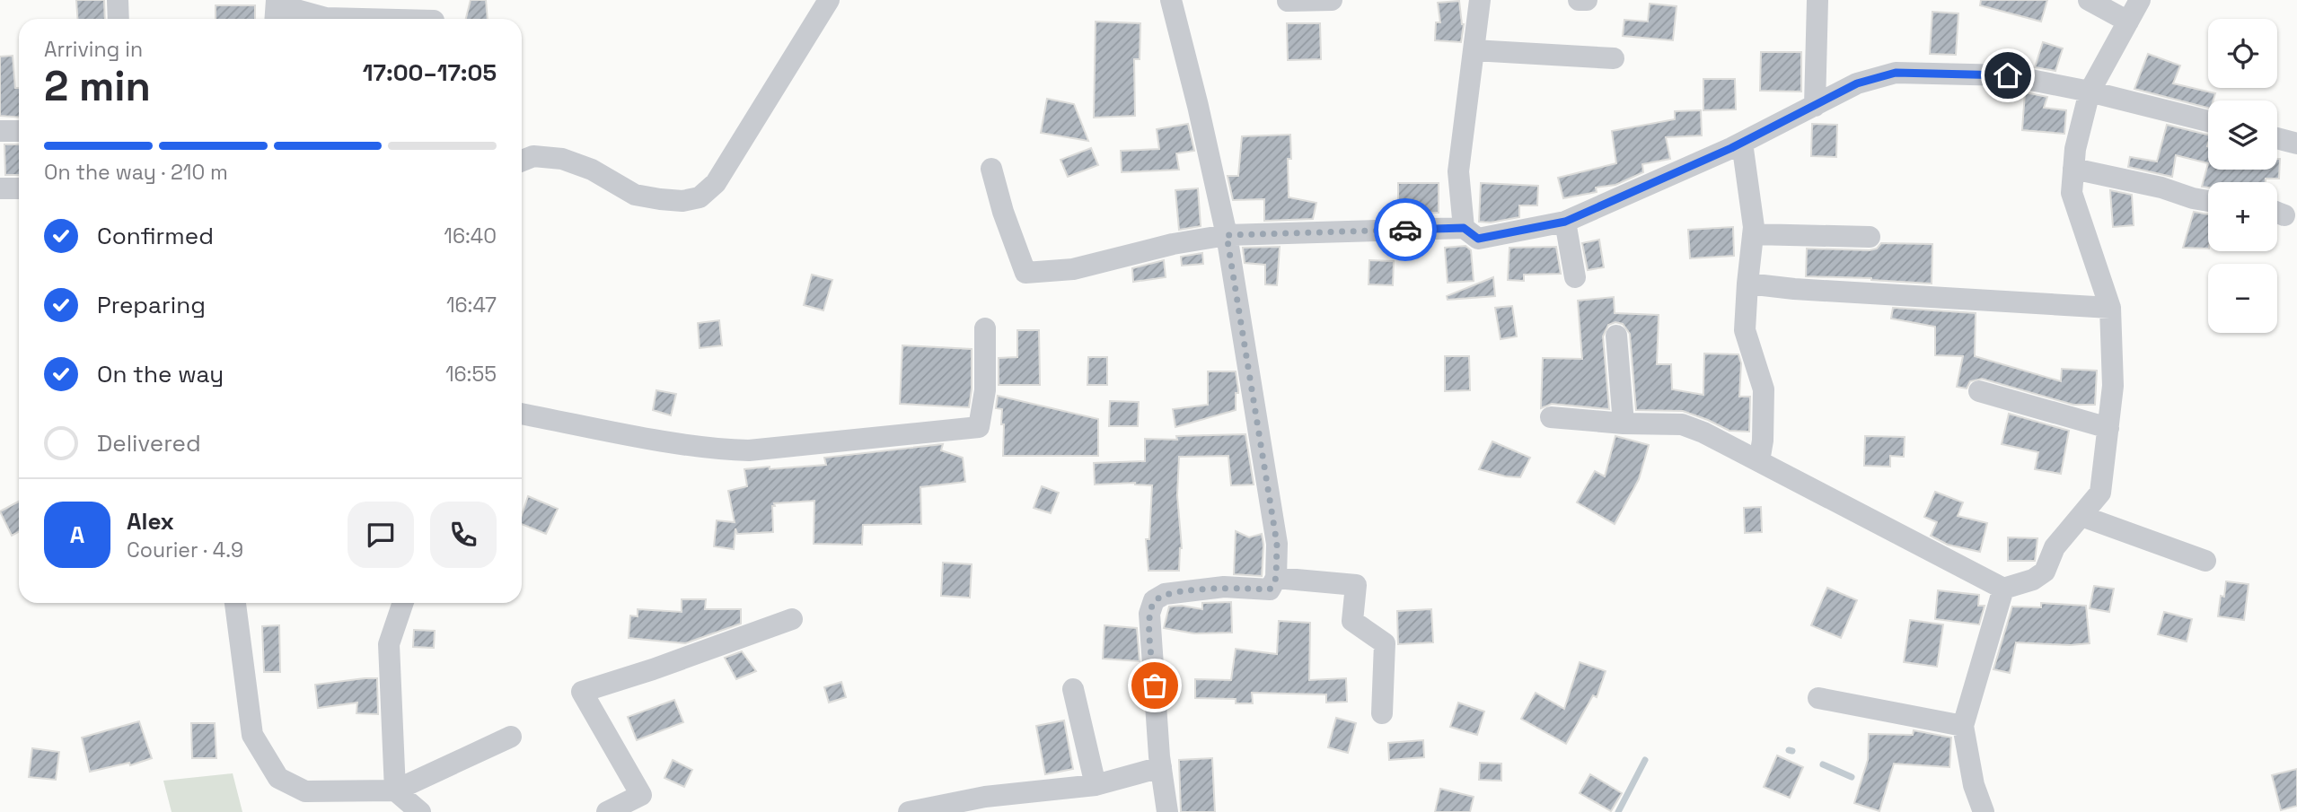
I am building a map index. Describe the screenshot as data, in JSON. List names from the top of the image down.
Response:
{
  "page": {
    "map_buttons": ["+", "−"],
    "heading": ["2 min", "Arriving in", "17:00–17:05"],
    "panel": ["Alex", "Courier · 4.9"],
    "bar": "On the way · 210 m",
    "list": [
      ["Confirmed", "16:40"],
      ["Preparing", "16:47"],
      ["On the way", "16:55"],
      "Delivered"
    ],
    "round": "A"
  }
}
